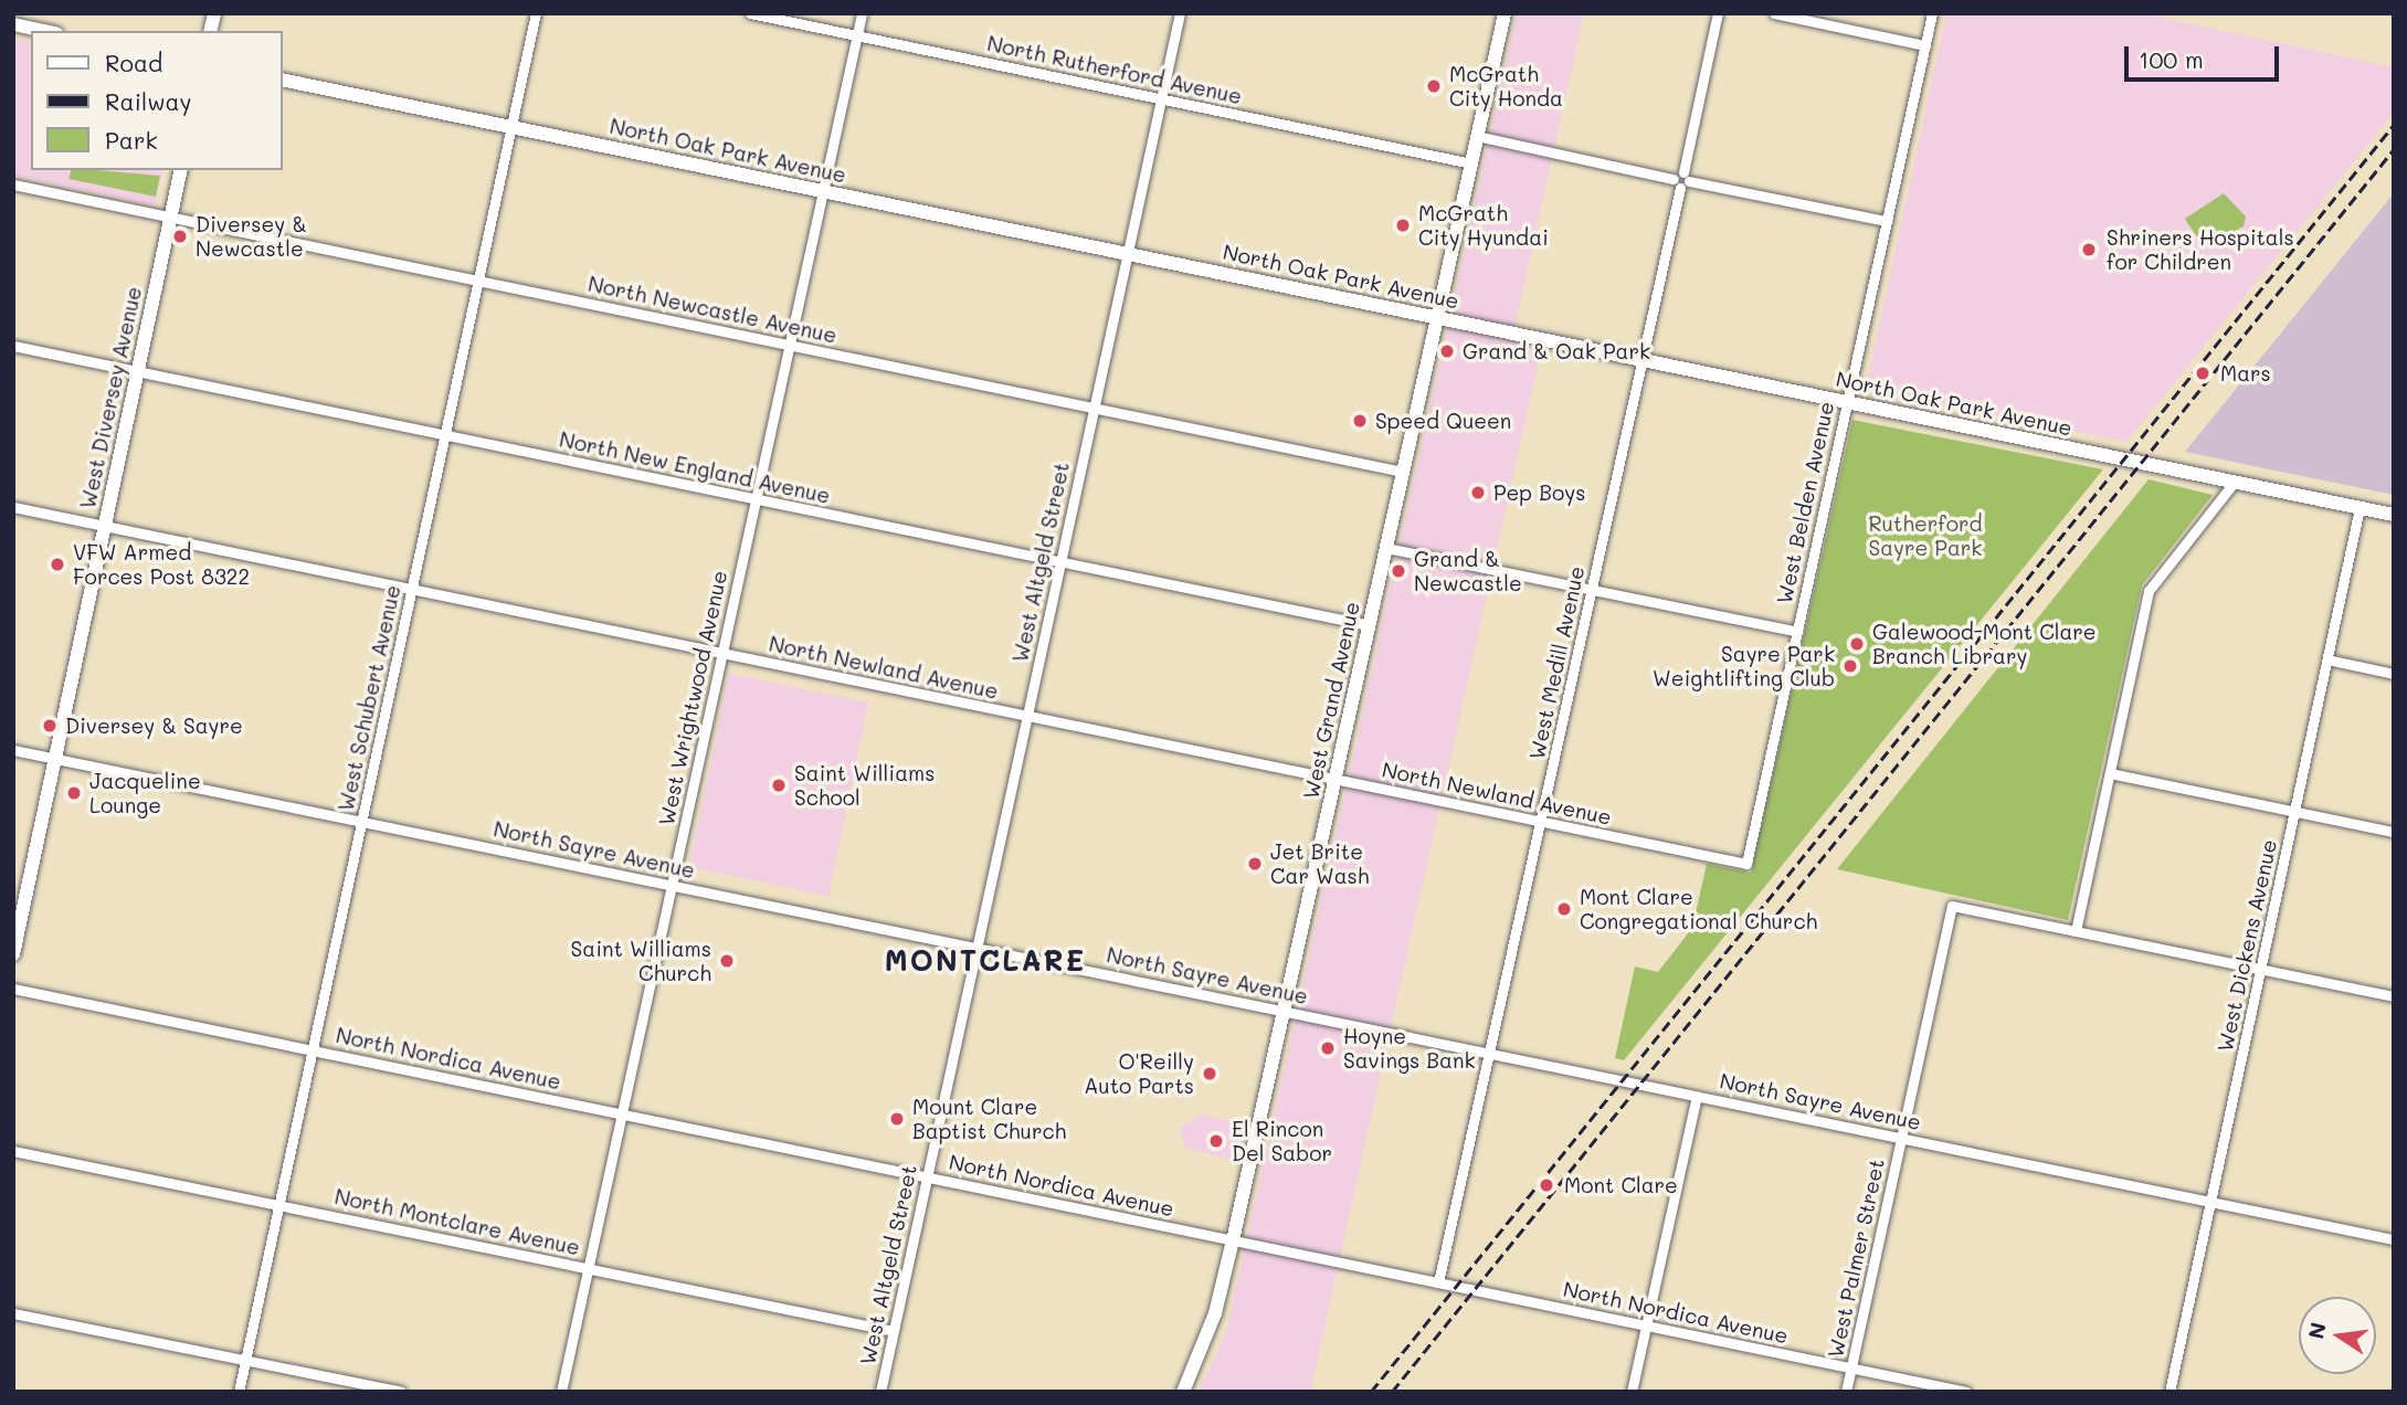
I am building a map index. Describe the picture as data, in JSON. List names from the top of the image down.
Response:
{
  "streets": {
    "main road": ["North Oak Park Avenue", "West Diversey Avenue", "West Grand Avenue"],
    "street": [
      "North Rutherford Avenue",
      "North Newcastle Avenue",
      "North New England Avenue",
      "West Belden Avenue",
      "West Altgeld Street",
      "West Medill Avenue",
      "North Newland Avenue",
      "West Schubert Avenue",
      "West Wrightwood Avenue",
      "North Sayre Avenue",
      "West Dickens Avenue",
      "North Nordica Avenue",
      "North Montclare Avenue",
      "West Palmer Street"
    ]
  },
  "crossings": [
    ["North Rutherford Avenue", "West Altgeld Street"],
    ["North Rutherford Avenue", "West Wrightwood Avenue"],
    ["North Rutherford Avenue", "West Grand Avenue"],
    ["North Oak Park Avenue", "West Belden Avenue"],
    ["North Oak Park Avenue", "West Altgeld Street"],
    ["North Oak Park Avenue", "West Medill Avenue"],
    ["North Oak Park Avenue", "West Schubert Avenue"],
    ["North Oak Park Avenue", "West Wrightwood Avenue"],
    ["North Oak Park Avenue", "West Grand Avenue"],
    ["North Oak Park Avenue", "West Dickens Avenue"],
    ["North Newcastle Avenue", "West Diversey Avenue"],
    ["North Newcastle Avenue", "West Altgeld Street"],
    ["North Newcastle Avenue", "West Schubert Avenue"],
    ["North Newcastle Avenue", "West Wrightwood Avenue"],
    ["North Newcastle Avenue", "West Grand Avenue"],
    ["West Diversey Avenue", "North New England Avenue"],
    ["West Diversey Avenue", "North Newland Avenue"],
    ["West Diversey Avenue", "North Sayre Avenue"],
    ["North New England Avenue", "West Altgeld Street"],
    ["North New England Avenue", "West Schubert Avenue"],
    ["North New England Avenue", "West Wrightwood Avenue"],
    ["North New England Avenue", "West Grand Avenue"],
    ["West Belden Avenue", "North Newland Avenue"],
    ["West Altgeld Street", "North Newland Avenue"],
    ["West Altgeld Street", "North Sayre Avenue"],
    ["West Altgeld Street", "North Nordica Avenue"],
    ["West Altgeld Street", "North Montclare Avenue"],
    ["West Medill Avenue", "North Newland Avenue"],
    ["West Medill Avenue", "North Sayre Avenue"],
    ["West Medill Avenue", "North Nordica Avenue"],
    ["North Newland Avenue", "West Schubert Avenue"],
    ["North Newland Avenue", "West Wrightwood Avenue"],
    ["North Newland Avenue", "West Grand Avenue"],
    ["West Schubert Avenue", "North Sayre Avenue"],
    ["West Schubert Avenue", "North Nordica Avenue"],
    ["West Schubert Avenue", "North Montclare Avenue"],
    ["West Wrightwood Avenue", "North Sayre Avenue"],
    ["West Wrightwood Avenue", "North Nordica Avenue"],
    ["West Wrightwood Avenue", "North Montclare Avenue"],
    ["West Grand Avenue", "North Sayre Avenue"],
    ["West Grand Avenue", "North Nordica Avenue"],
    ["North Sayre Avenue", "West Dickens Avenue"],
    ["North Sayre Avenue", "West Palmer Street"],
    ["North Nordica Avenue", "West Palmer Street"]
  ],
  "districts": ["MONTCLARE"],
  "parks": ["Rutherford Sayre Park"],
  "places": [
    "McGrath City Honda",
    "McGrath City Hyundai",
    "Diversey & Newcastle",
    "Shriners Hospitals for Children",
    "Grand & Oak Park",
    "Mars",
    "Speed Queen",
    "Pep Boys",
    "VFW Armed Forces Post 8322",
    "Grand & Newcastle",
    "Galewood-Mont Clare Branch Library",
    "Sayre Park Weightlifting Club",
    "Diversey & Sayre",
    "Saint Williams School",
    "Jacqueline Lounge",
    "Jet Brite Car Wash",
    "Mont Clare Congregational Church",
    "Saint Williams Church",
    "Hoyne Savings Bank",
    "O'Reilly Auto Parts",
    "Mount Clare Baptist Church",
    "El Rincon Del Sabor",
    "Mont Clare"
  ],
  "legend": ["Road", "Railway", "Park"],
  "scale_bar": "100 m",
  "north": "left"
}
